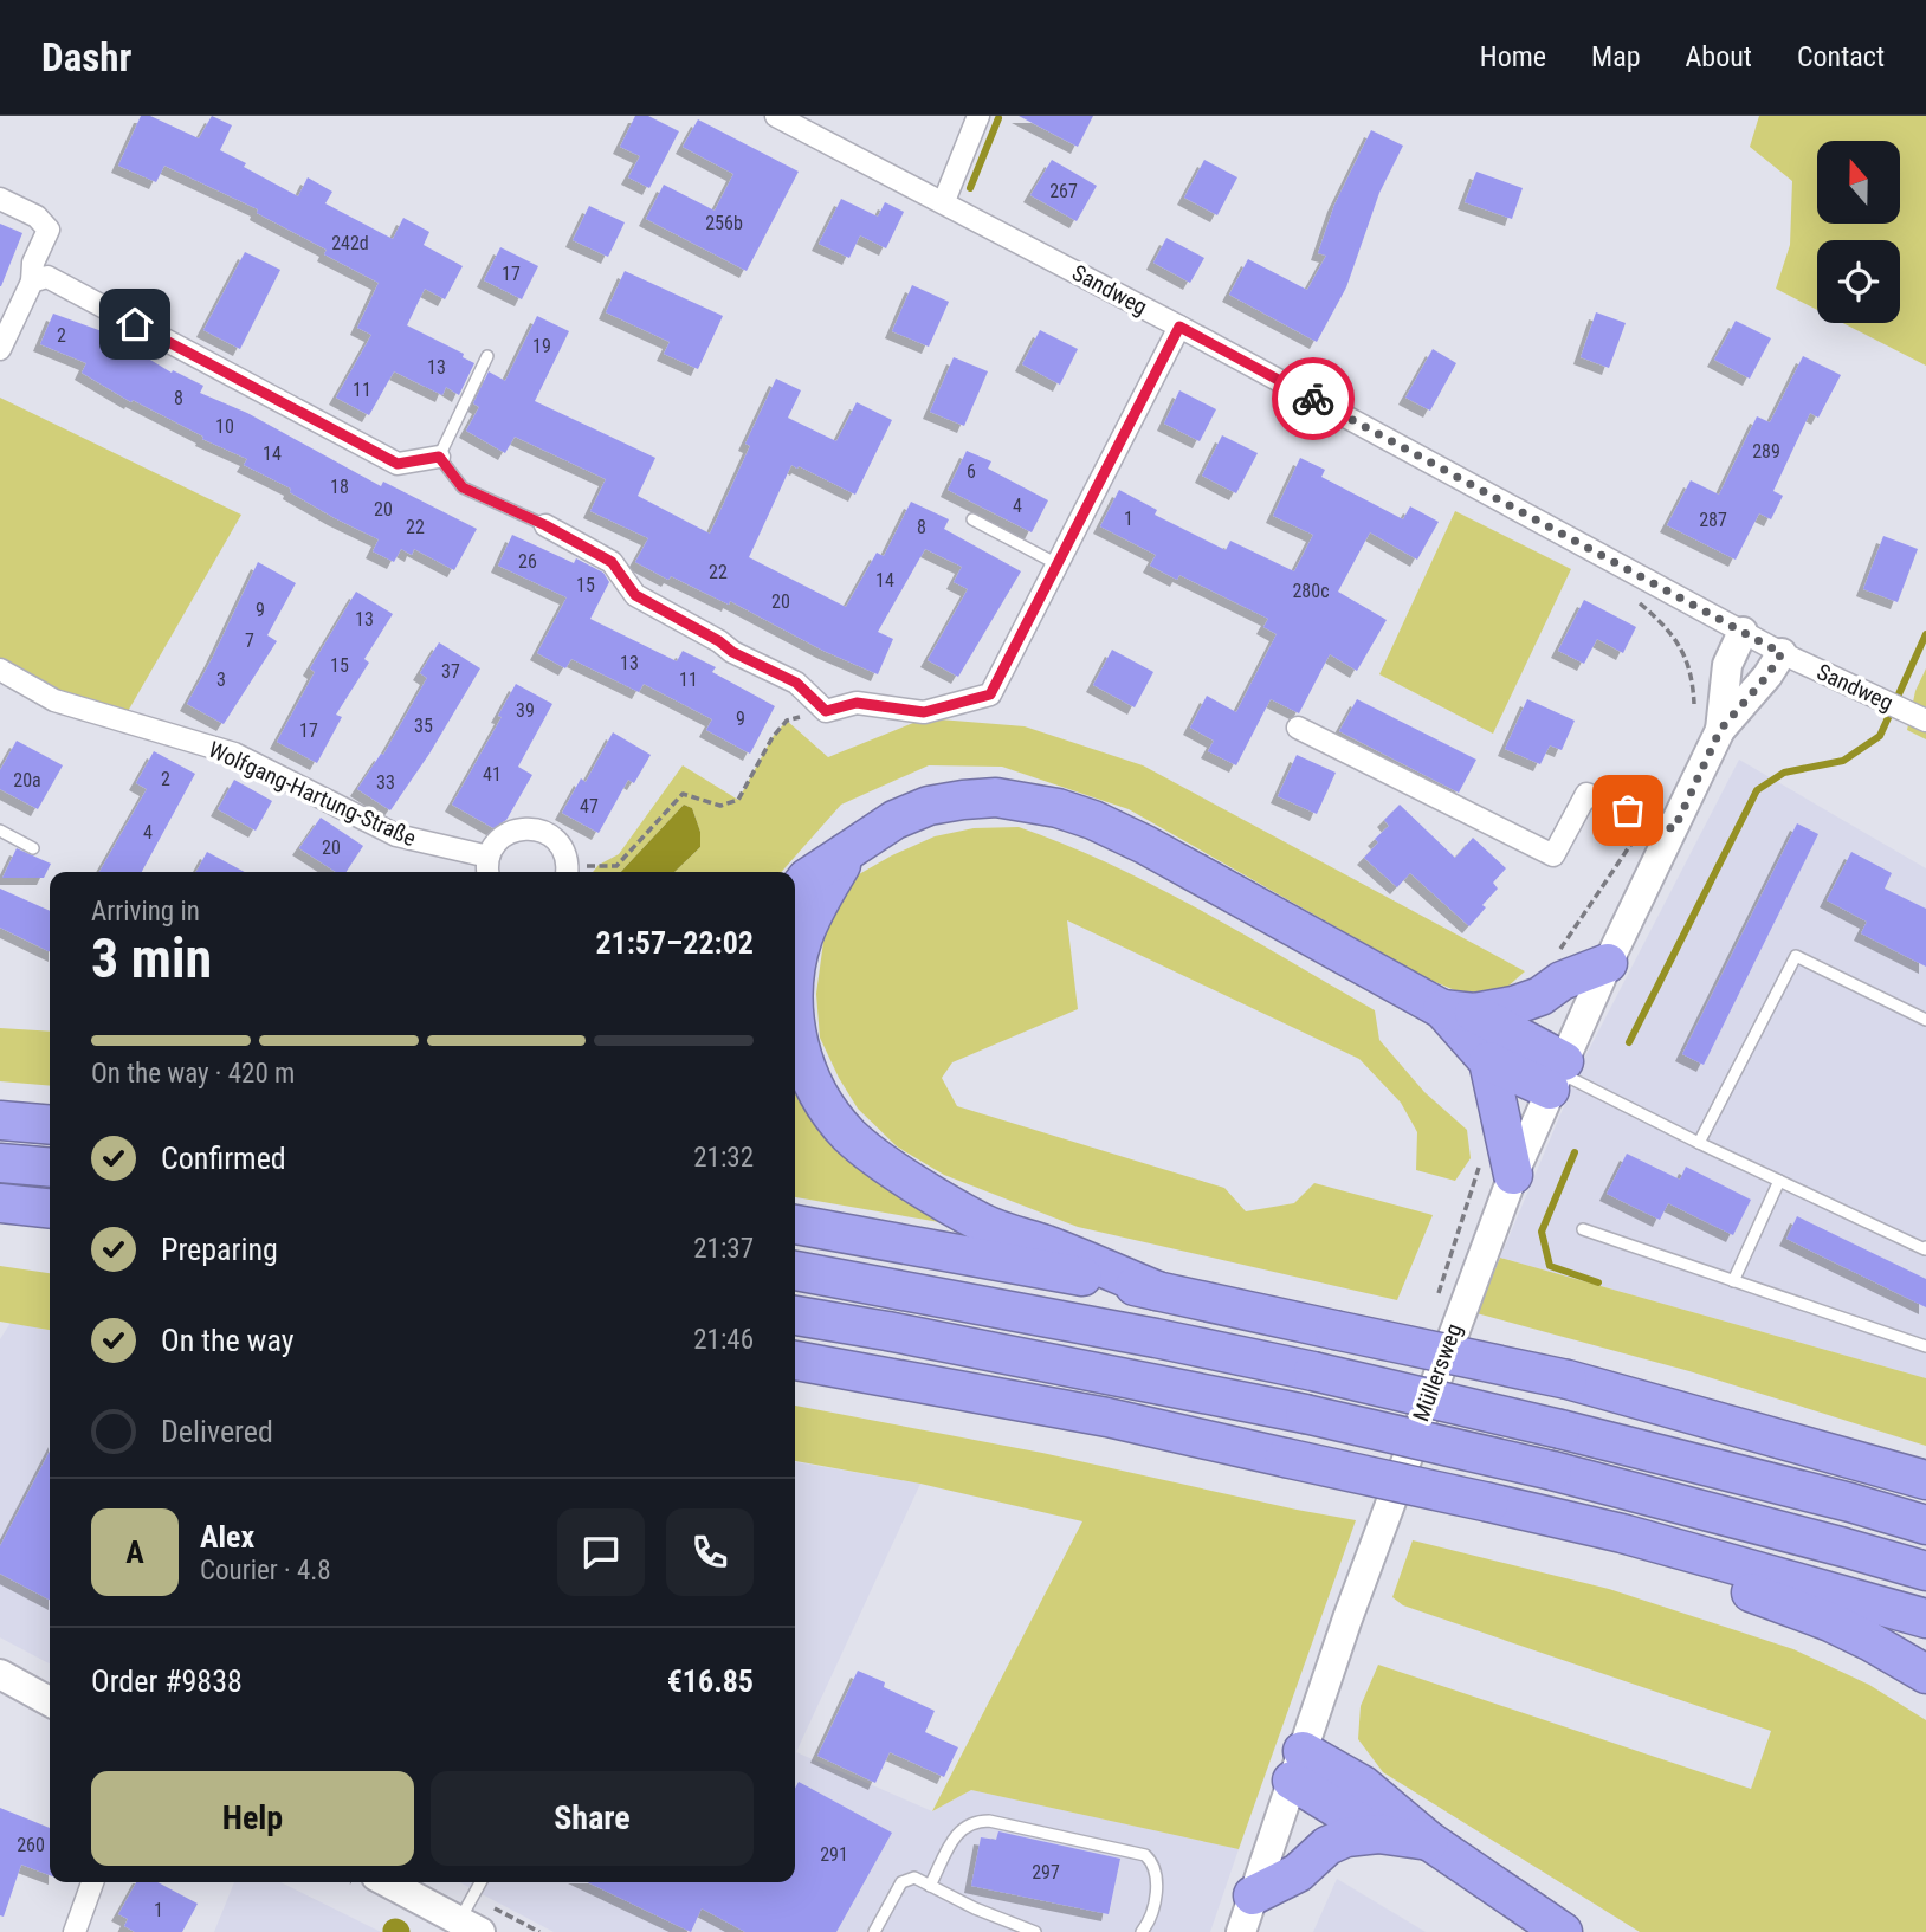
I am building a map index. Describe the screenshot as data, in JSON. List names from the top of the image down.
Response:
{
  "streets": {
    "main road": ["Müllersweg"],
    "street": ["Sandweg", "Wolfgang-Hartung-Straße"]
  },
  "crossings": [
    ["Sandweg", "Müllersweg"]
  ],
  "house_numbers": [
    "267",
    "256b",
    "242d",
    "17",
    "2",
    "19",
    "13",
    "11",
    "8",
    "10",
    "289",
    "14",
    "6",
    "18",
    "4",
    "20",
    "1",
    "287",
    "22",
    "8",
    "26",
    "22",
    "14",
    "15",
    "280c",
    "20",
    "9",
    "13",
    "7",
    "13",
    "15",
    "37",
    "3",
    "11",
    "39",
    "9",
    "35",
    "17",
    "41",
    "2",
    "20a",
    "33",
    "47",
    "4",
    "20",
    "260",
    "291",
    "297",
    "1"
  ],
  "north": "top",
  "page": {
    "header": "Dashr",
    "nav": [
      "Home",
      "Map",
      "About",
      "Contact"
    ],
    "heading": ["3 min", "Arriving in", "21:57–22:02"],
    "panel": [
      "Alex",
      "Courier · 4.8",
      "Order #9838",
      "€16.85"
    ],
    "bar": "On the way · 420 m",
    "list": [
      ["Confirmed", "21:32"],
      ["Preparing", "21:37"],
      ["On the way", "21:46"],
      "Delivered"
    ],
    "round": "A",
    "buttons": ["Help", "Share"]
  }
}
